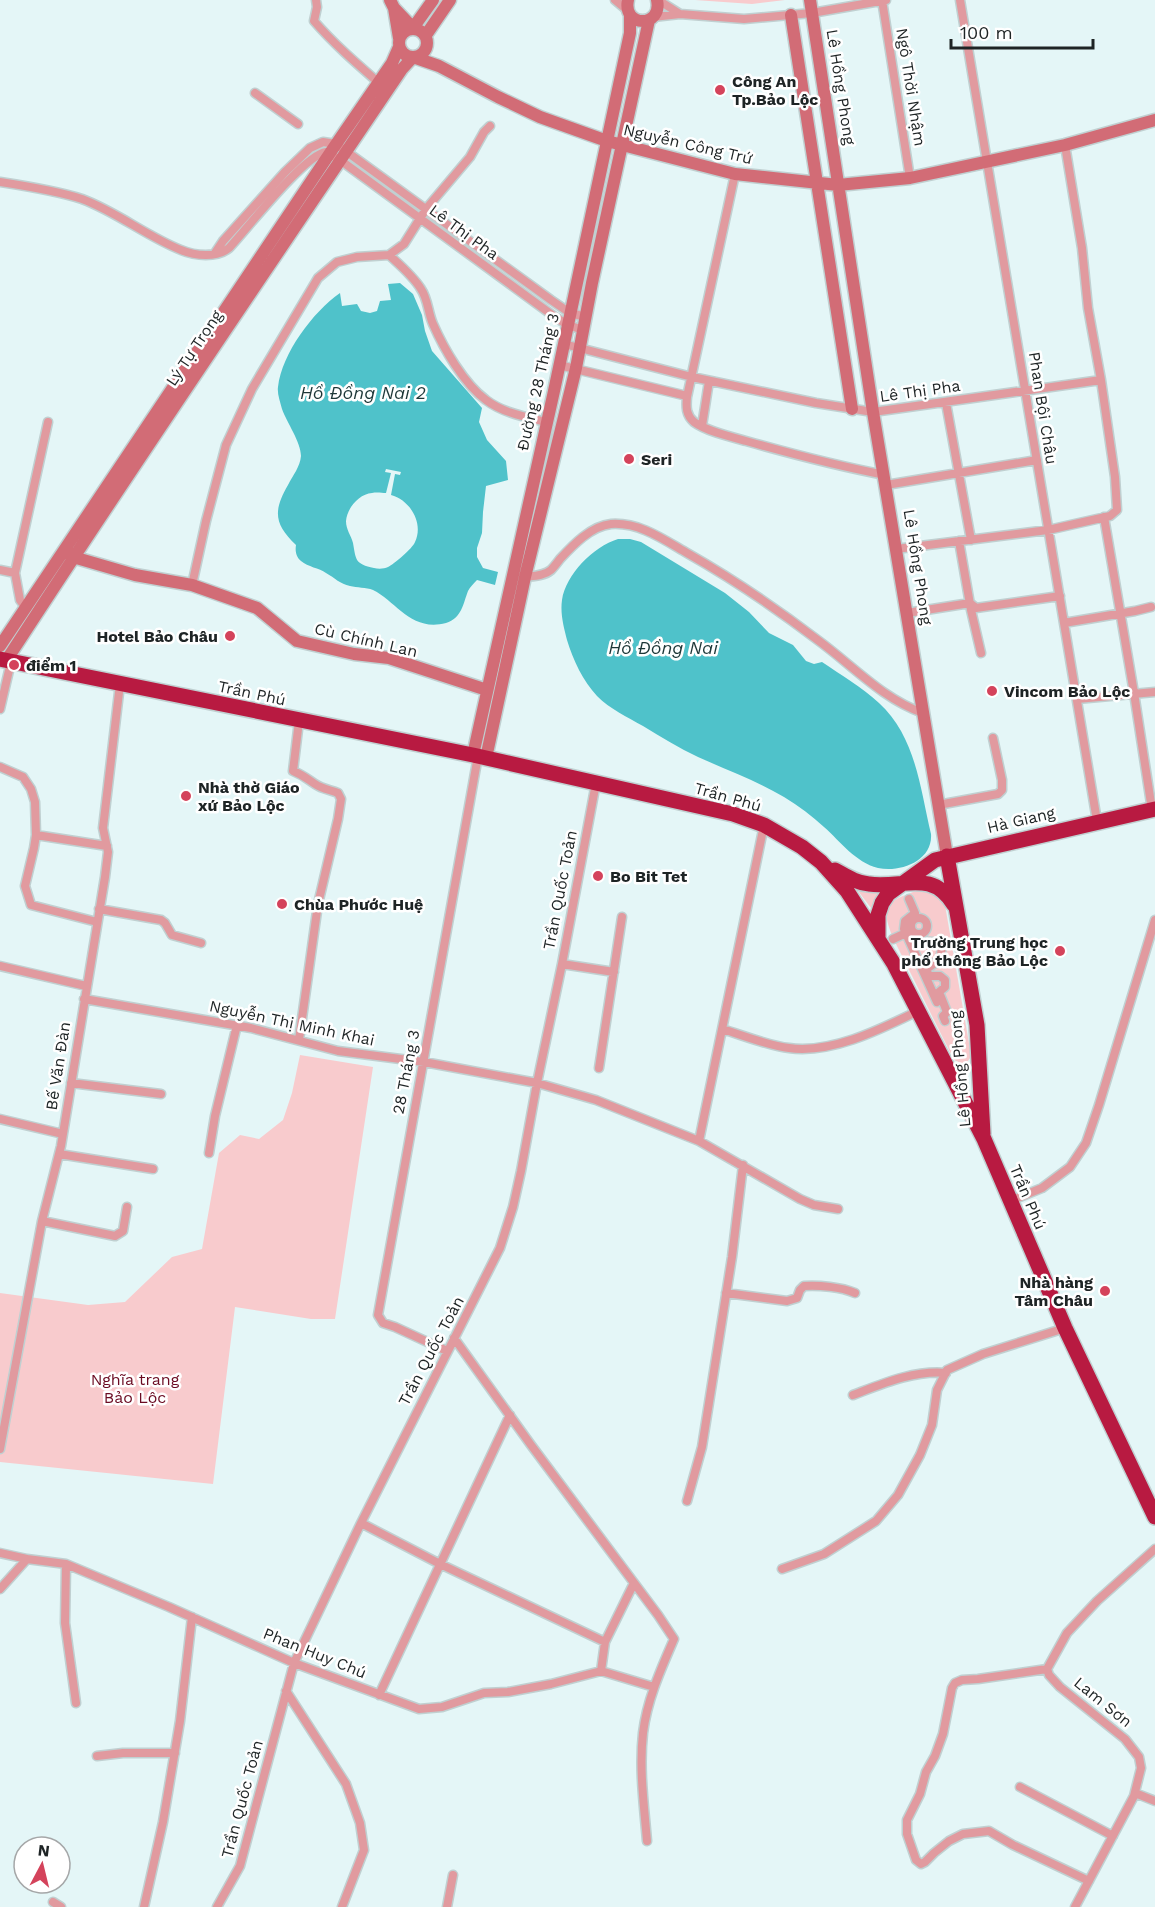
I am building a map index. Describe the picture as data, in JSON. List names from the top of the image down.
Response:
{
  "streets": {
    "highway": ["Lê Hồng Phong", "Trần Phú", "Hà Giang"],
    "street": [
      "Ngô Thời Nhậm",
      "Nguyễn Công Trứ",
      "Lê Thị Pha",
      "Lý Tự Trọng",
      "Đường 28 Tháng 3",
      "Phan Bội Châu",
      "Cù Chính Lan",
      "Trần Quốc Toản",
      "Nguyễn Thị Minh Khai",
      "Bế Văn Đàn",
      "28 Tháng 3",
      "Phan Huy Chú",
      "Lam Sơn"
    ]
  },
  "crossings": [
    ["Lê Hồng Phong", "Nguyễn Công Trứ"],
    ["Lê Hồng Phong", "Lê Thị Pha"],
    ["Lê Hồng Phong", "Trần Phú"],
    ["Lê Hồng Phong", "Hà Giang"],
    ["Ngô Thời Nhậm", "Nguyễn Công Trứ"],
    ["Nguyễn Công Trứ", "Lý Tự Trọng"],
    ["Nguyễn Công Trứ", "Đường 28 Tháng 3"],
    ["Nguyễn Công Trứ", "Phan Bội Châu"],
    ["Lê Thị Pha", "Lý Tự Trọng"],
    ["Lê Thị Pha", "Đường 28 Tháng 3"],
    ["Lê Thị Pha", "Phan Bội Châu"],
    ["Lý Tự Trọng", "Cù Chính Lan"],
    ["Lý Tự Trọng", "Trần Phú"],
    ["Đường 28 Tháng 3", "Cù Chính Lan"],
    ["Đường 28 Tháng 3", "Trần Phú"],
    ["Đường 28 Tháng 3", "28 Tháng 3"],
    ["Phan Bội Châu", "Hà Giang"],
    ["Trần Phú", "Hà Giang"],
    ["Trần Phú", "Trần Quốc Toản"],
    ["Trần Phú", "Bế Văn Đàn"],
    ["Trần Phú", "28 Tháng 3"],
    ["Trần Quốc Toản", "Nguyễn Thị Minh Khai"],
    ["Trần Quốc Toản", "28 Tháng 3"],
    ["Trần Quốc Toản", "Phan Huy Chú"],
    ["Nguyễn Thị Minh Khai", "Bế Văn Đàn"],
    ["Nguyễn Thị Minh Khai", "28 Tháng 3"]
  ],
  "water": ["Hồ Đồng Nai 2", "Hồ Đồng Nai"],
  "parks": ["Nghĩa trang Bảo Lộc"],
  "places": [
    "Công An Tp.Bảo Lộc",
    "Seri",
    "Hotel Bảo Châu",
    "điểm 1",
    "Vincom Bảo Lộc",
    "Nhà thờ Giáo xứ Bảo Lộc",
    "Bo Bit Tet",
    "Chùa Phước Huệ",
    "Trường Trung học phổ thông Bảo Lộc",
    "Nhà hàng Tâm Châu"
  ],
  "scale_bar": "100 m",
  "north": "top"
}
